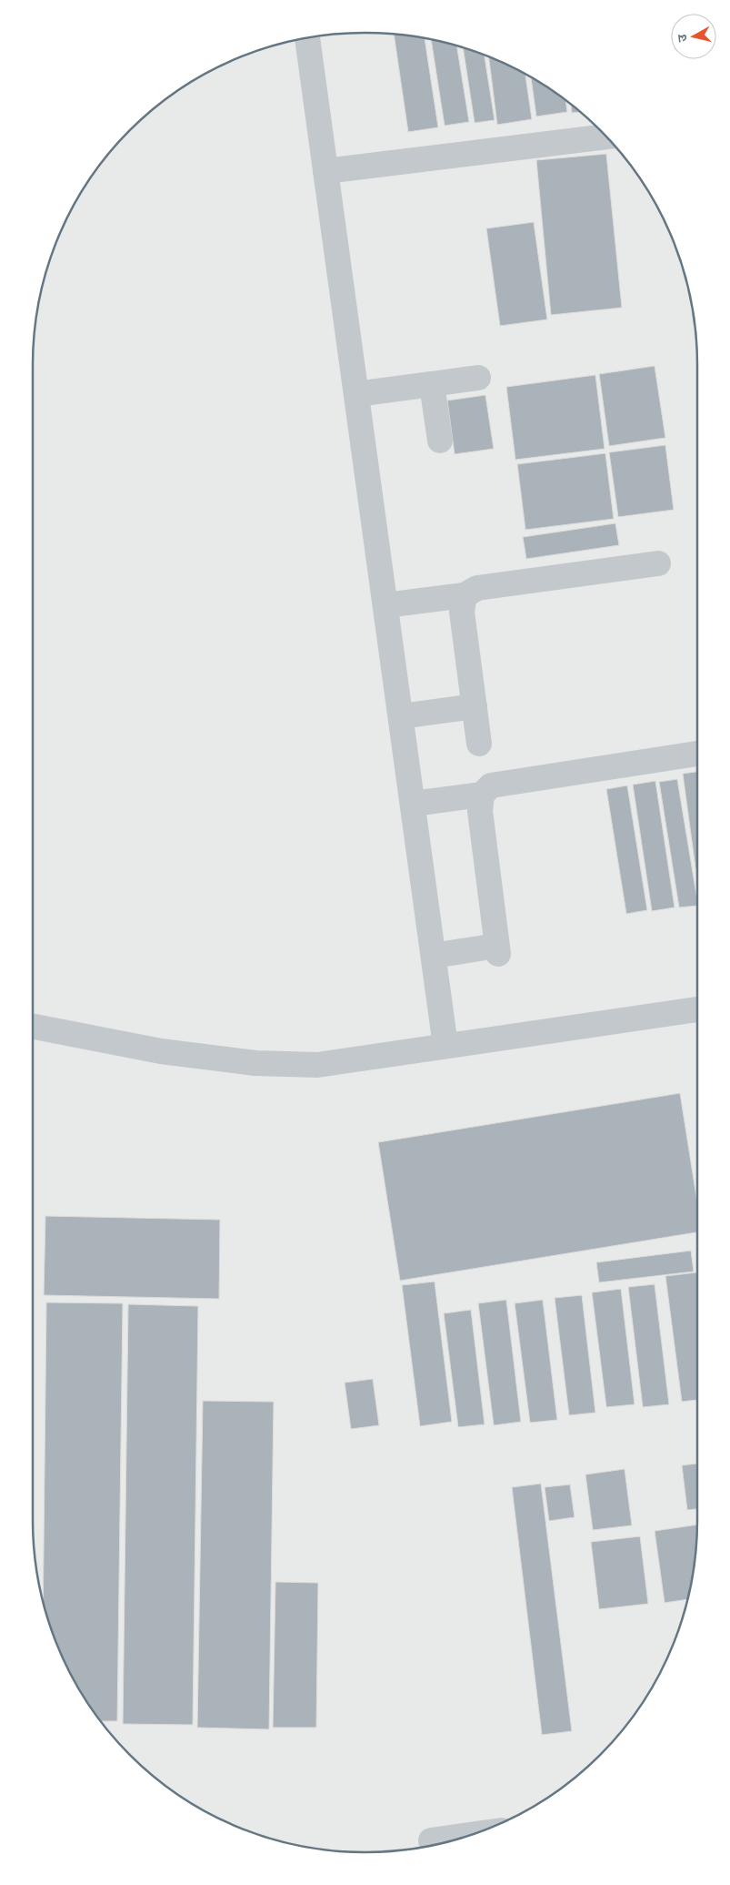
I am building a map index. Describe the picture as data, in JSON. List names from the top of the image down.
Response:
{
  "north": "left"
}
